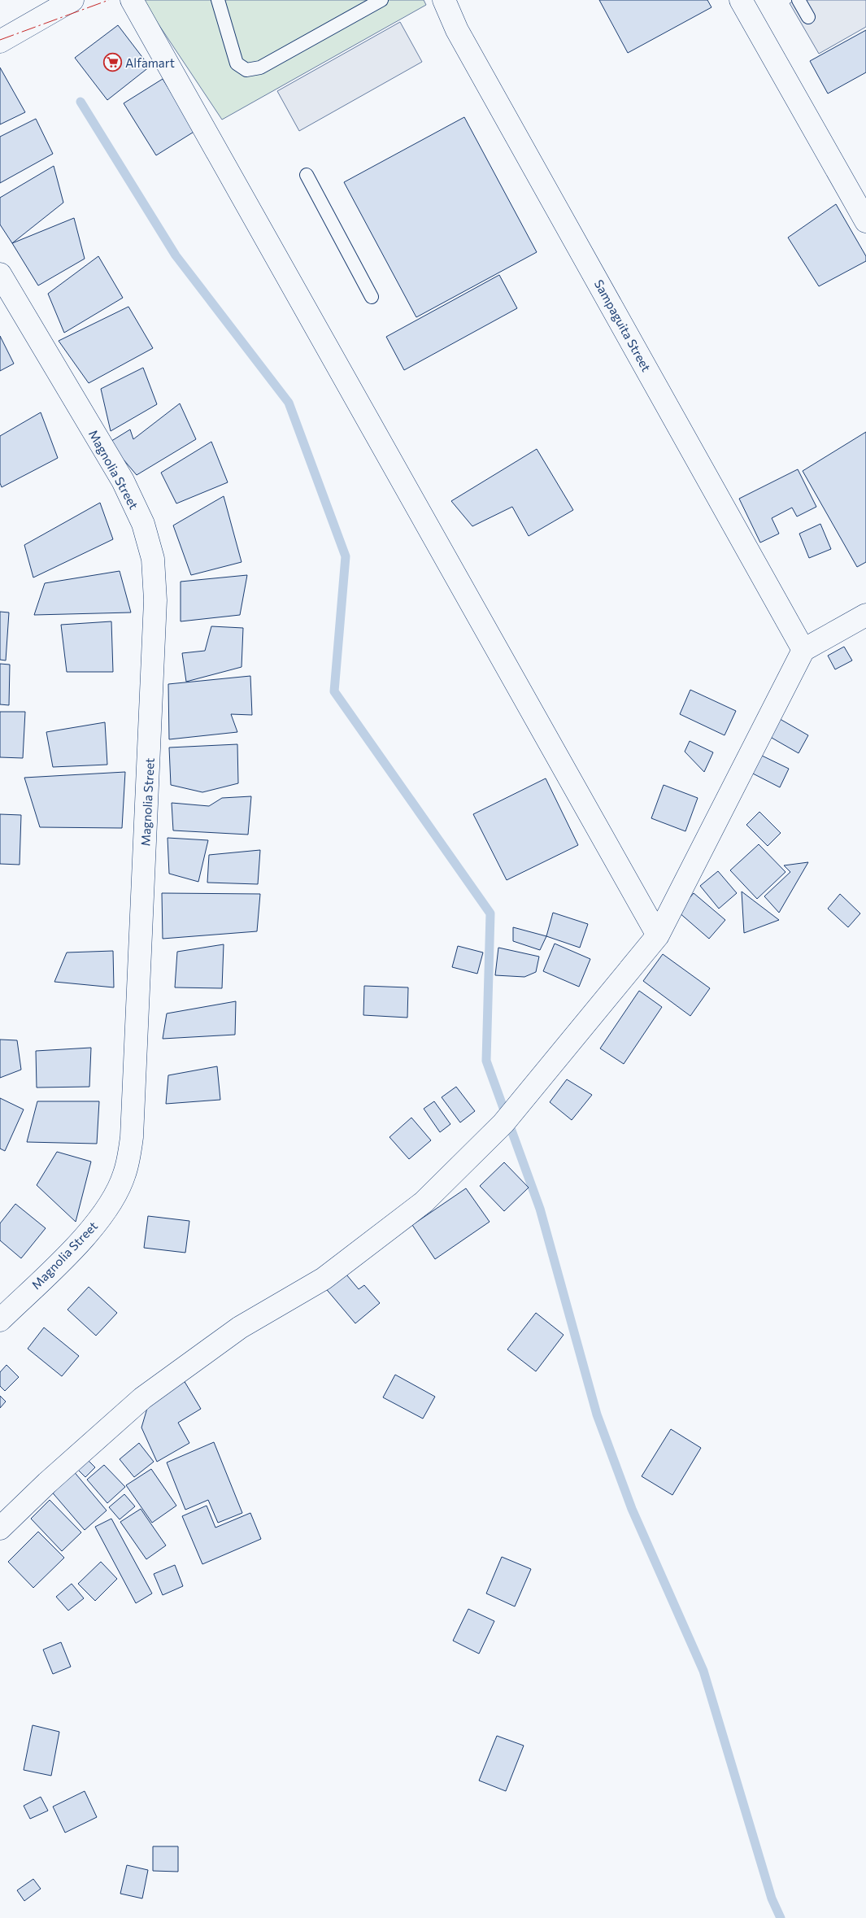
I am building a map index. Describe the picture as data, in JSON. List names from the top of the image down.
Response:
{
  "streets": {
    "street": ["Sampaguita Street", "Magnolia Street"]
  },
  "places": {
    "supermarket": ["Alfamart"]
  }
}
